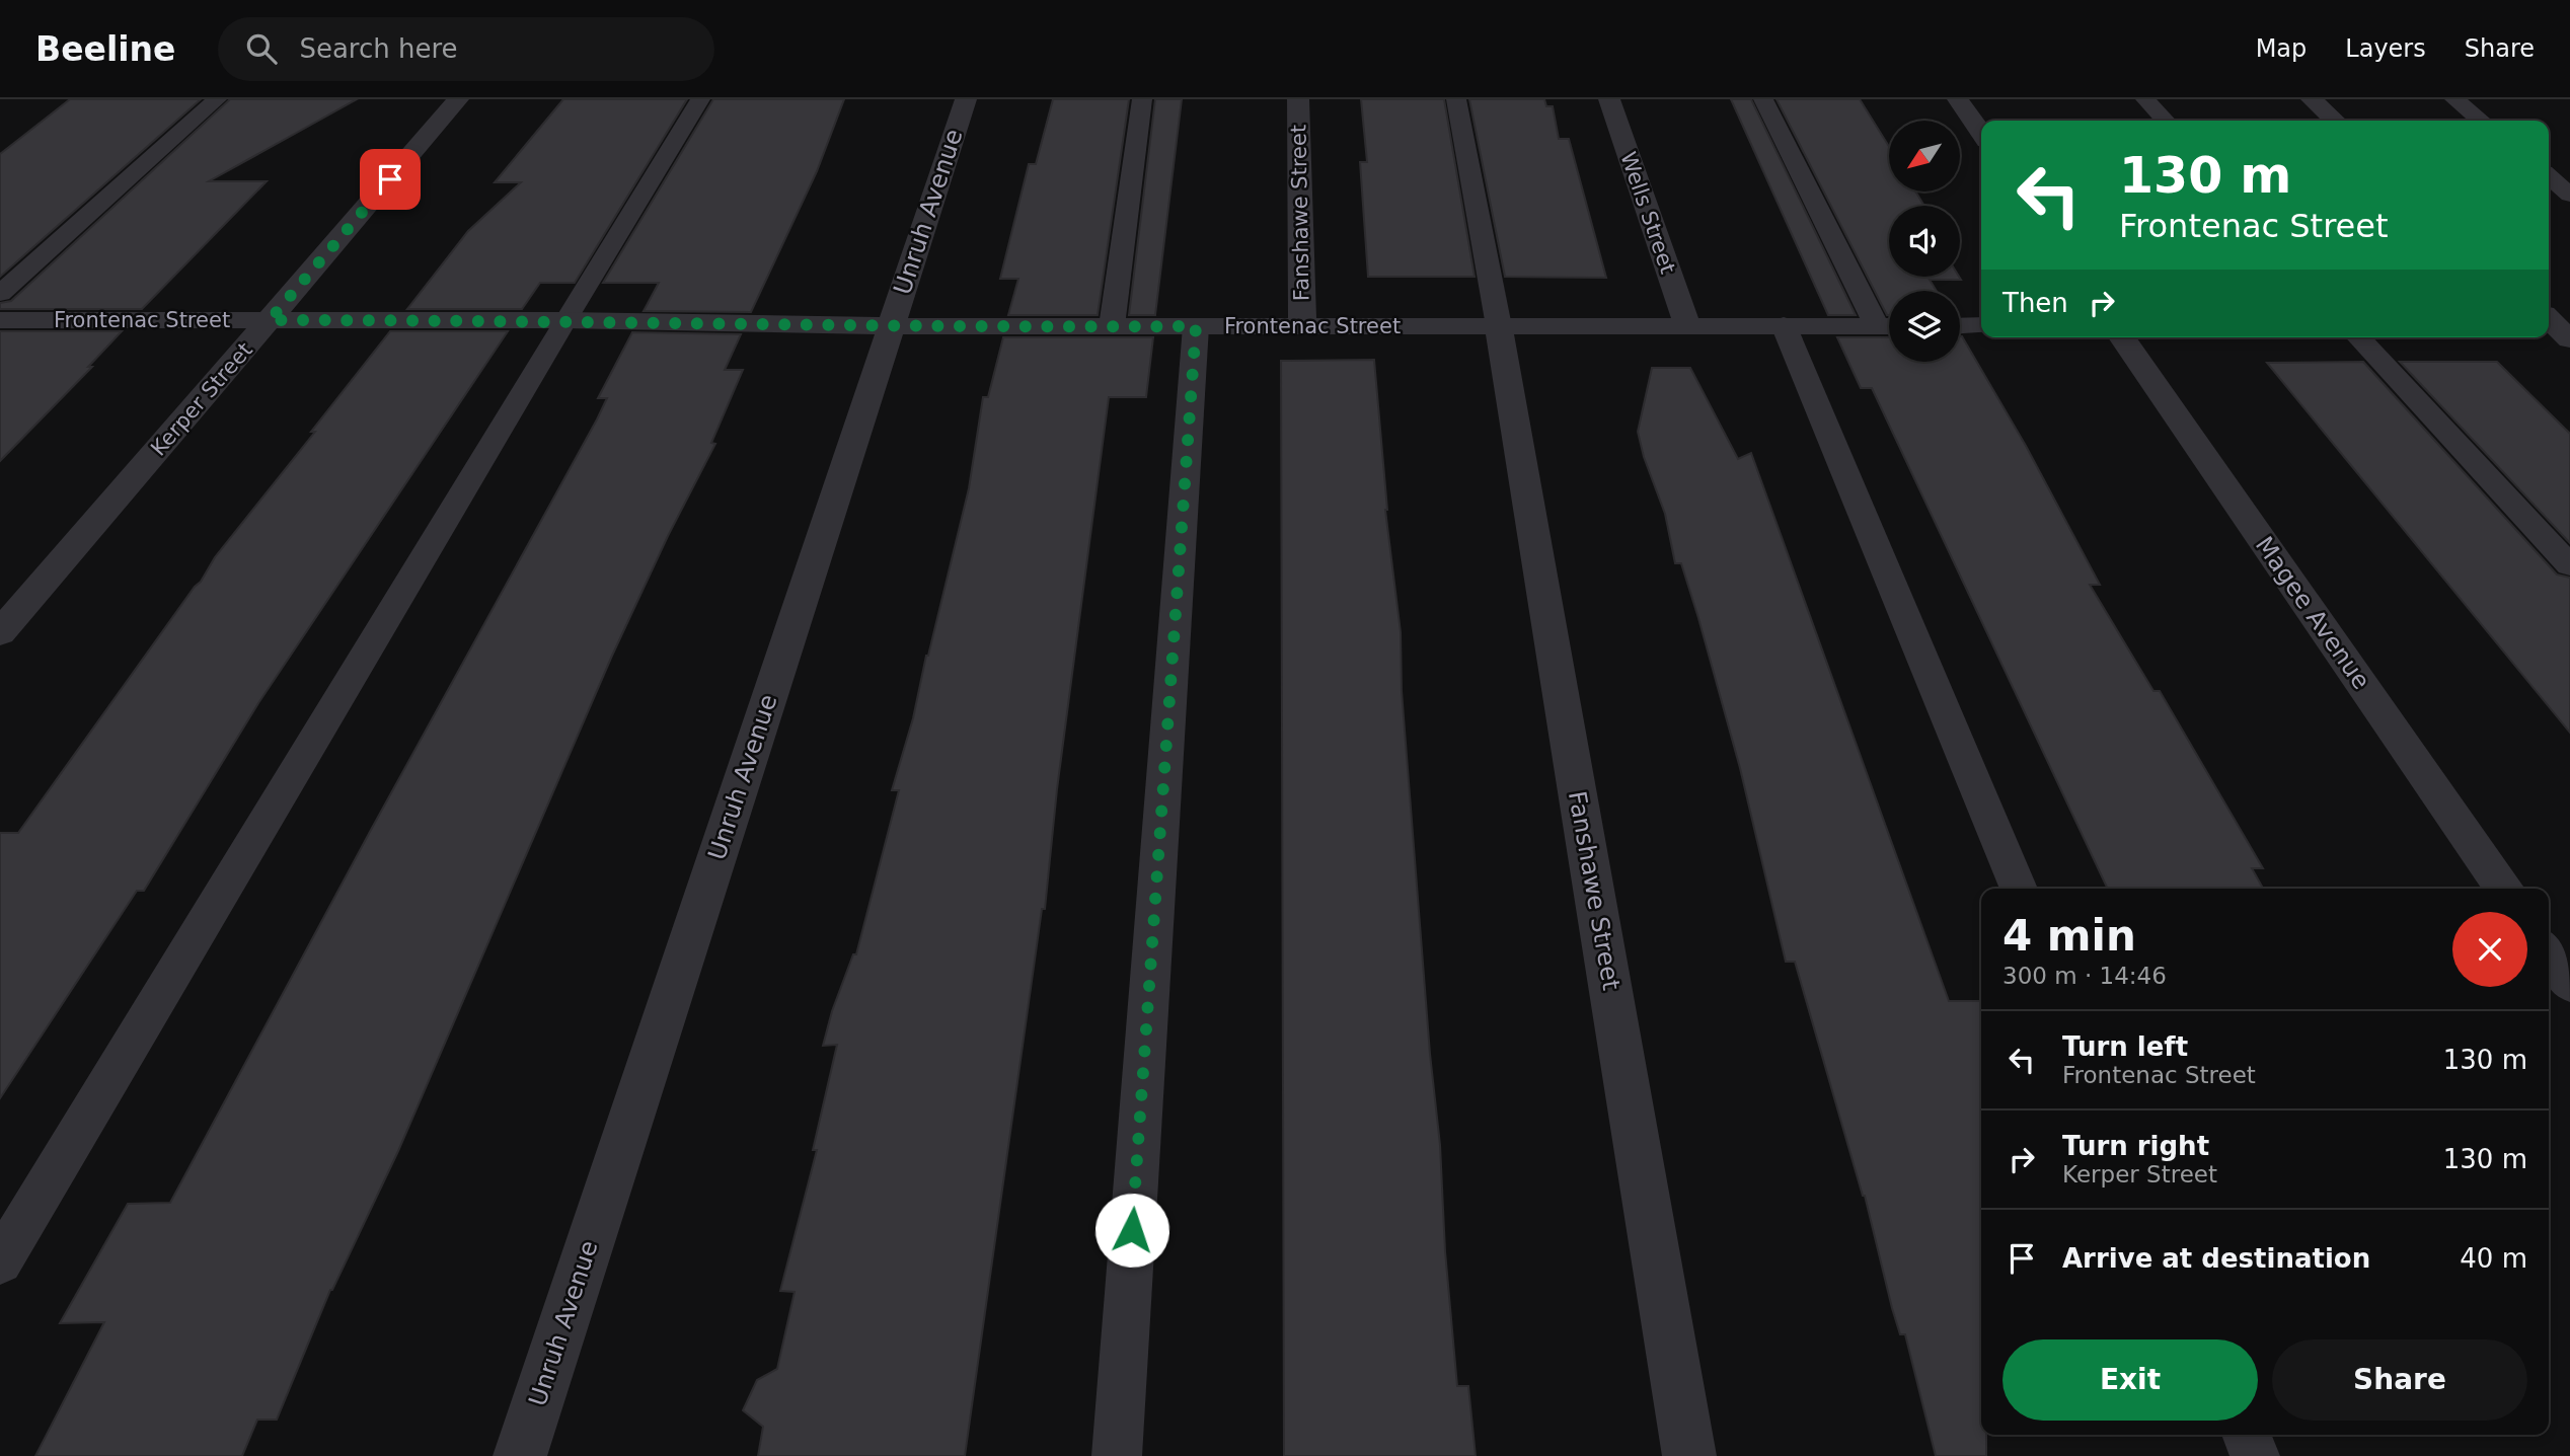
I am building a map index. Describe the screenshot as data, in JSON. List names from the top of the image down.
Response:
{
  "streets": {
    "street": [
      "Unruh Avenue",
      "Fanshawe Street",
      "Wells Street",
      "Frontenac Street",
      "Kerper Street",
      "Magee Avenue"
    ]
  },
  "crossings": [
    ["Unruh Avenue", "Frontenac Street"],
    ["Fanshawe Street", "Frontenac Street"],
    ["Wells Street", "Frontenac Street"],
    ["Frontenac Street", "Kerper Street"]
  ],
  "north": "bottom left",
  "page": {
    "header": "Beeline",
    "search": "Search here",
    "nav": ["Map", "Layers", "Share"],
    "turn": ["130 m", "Frontenac Street"],
    "then": "Then",
    "heading": ["4 min", "300 m · 14:46"],
    "list": [
      {
        "name": "Turn left",
        "note": "Frontenac Street",
        "value": "130 m"
      },
      {
        "name": "Turn right",
        "note": "Kerper Street",
        "value": "130 m"
      },
      {
        "name": "Arrive at destination",
        "value": "40 m"
      }
    ],
    "buttons": ["Exit", "Share"]
  }
}
